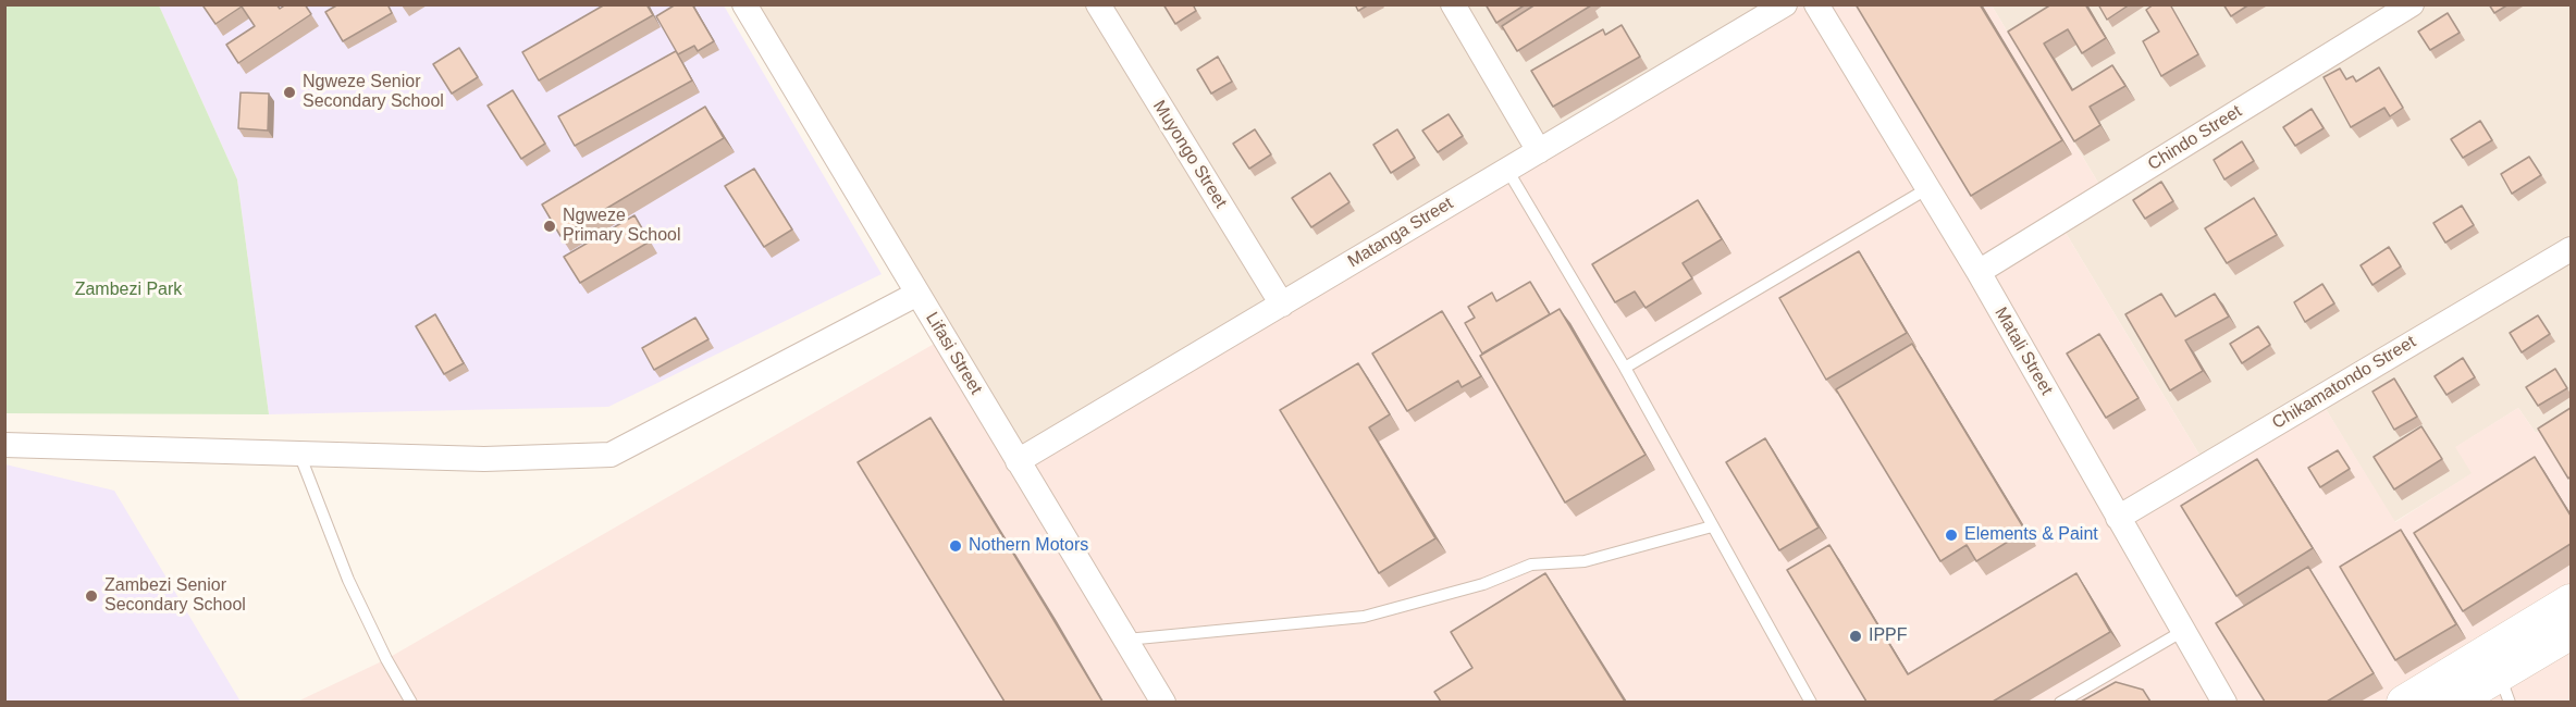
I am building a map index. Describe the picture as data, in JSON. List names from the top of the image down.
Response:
{
  "streets": {
    "street": [
      "Chindo Street",
      "Muyongo Street",
      "Matanga Street",
      "Matali Street",
      "Lifasi Street",
      "Chikamatondo Street"
    ]
  },
  "crossings": [
    ["Chindo Street", "Matali Street"],
    ["Muyongo Street", "Matanga Street"],
    ["Matanga Street", "Lifasi Street"],
    ["Matali Street", "Chikamatondo Street"]
  ],
  "parks": ["Zambezi Park"],
  "places": [
    "Ngweze Senior Secondary School",
    "Ngweze Primary School",
    "Elements & Paint",
    "Nothern Motors",
    "Zambezi Senior Secondary School",
    "IPPF"
  ]
}
